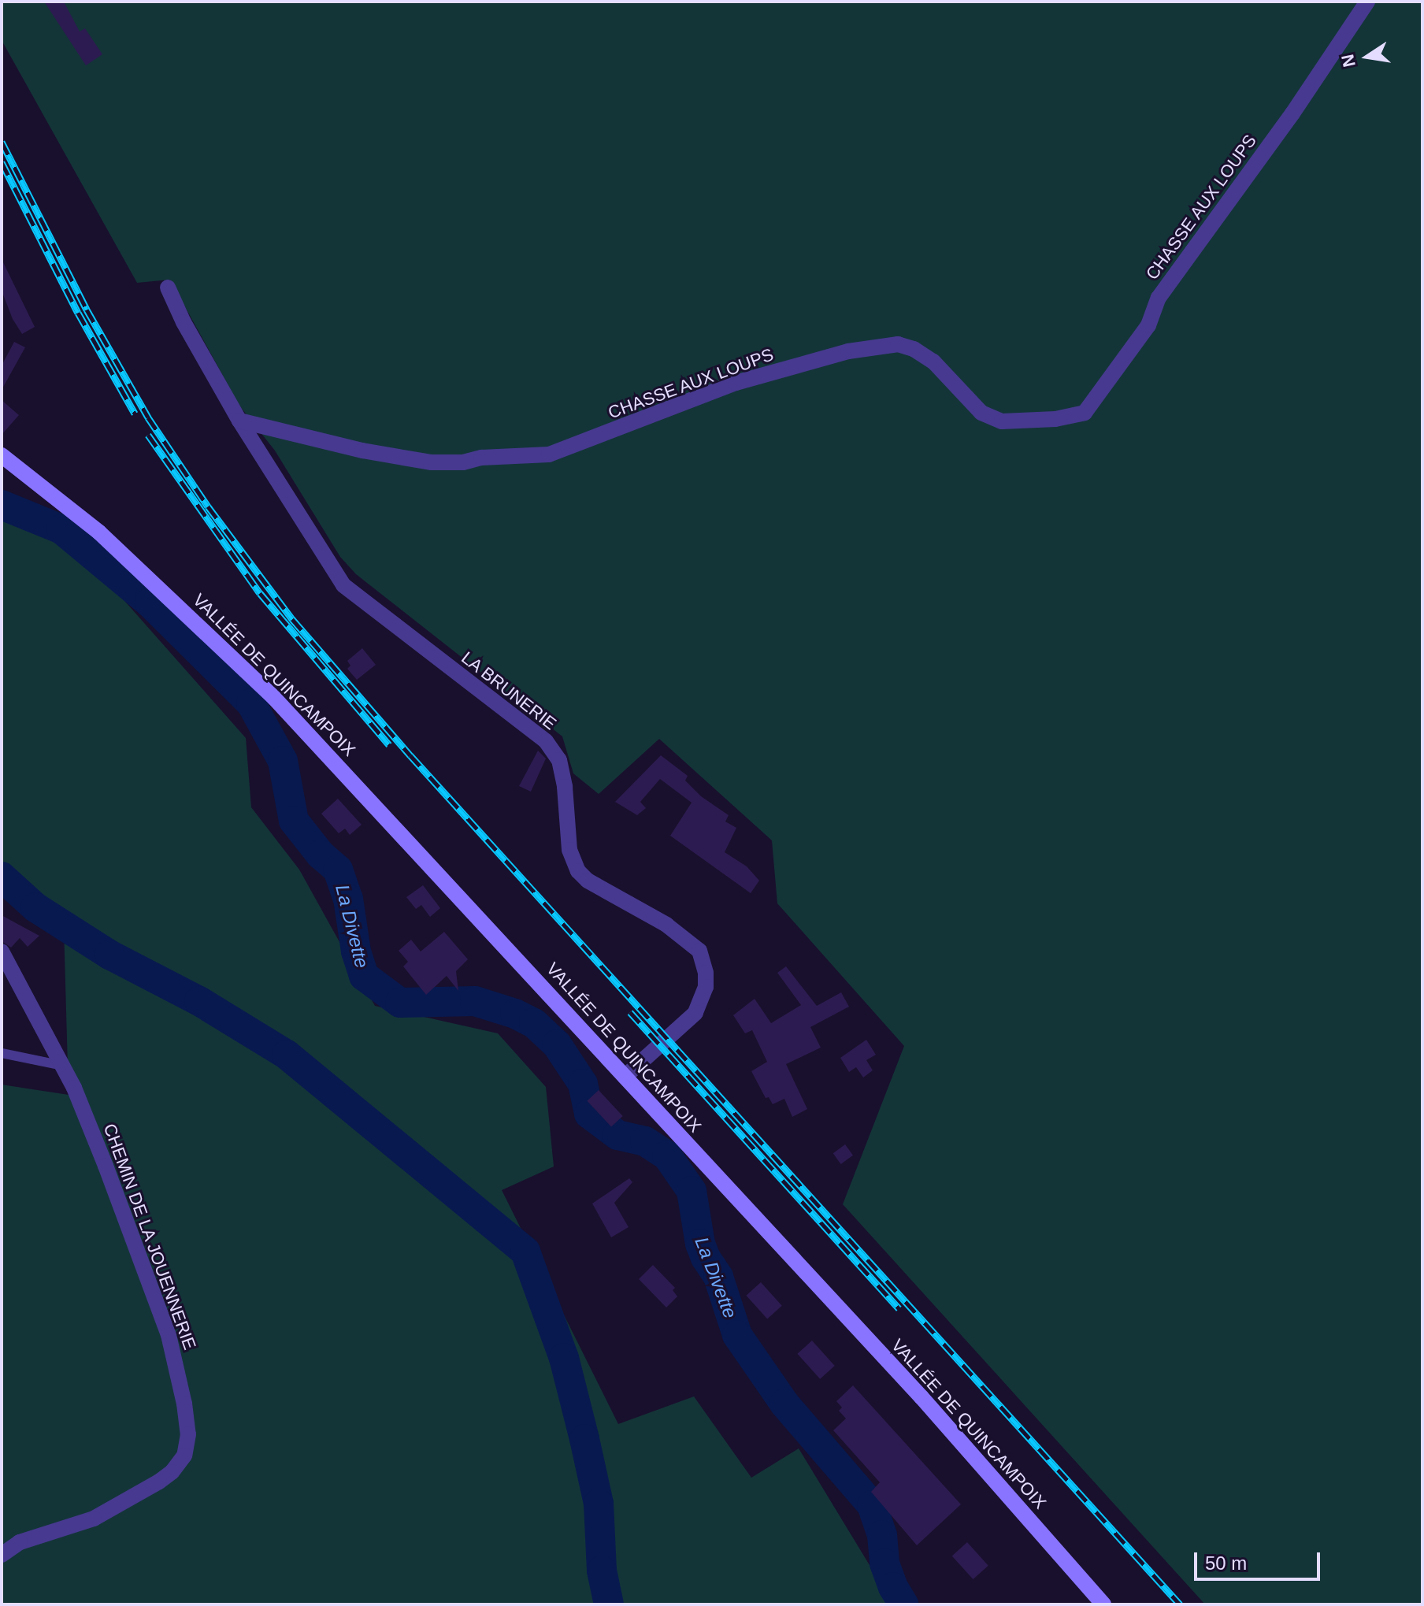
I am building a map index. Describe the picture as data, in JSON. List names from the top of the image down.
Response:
{
  "streets": {
    "main road": ["VALLÉE DE QUINCAMPOIX"],
    "street": ["CHASSE AUX LOUPS", "LA BRUNERIE", "CHEMIN DE LA JOUENNERIE"]
  },
  "crossings": [
    ["CHASSE AUX LOUPS", "LA BRUNERIE"],
    ["VALLÉE DE QUINCAMPOIX", "LA BRUNERIE"]
  ],
  "water": ["La Divette"],
  "scale_bar": "50 m",
  "north": "left"
}
